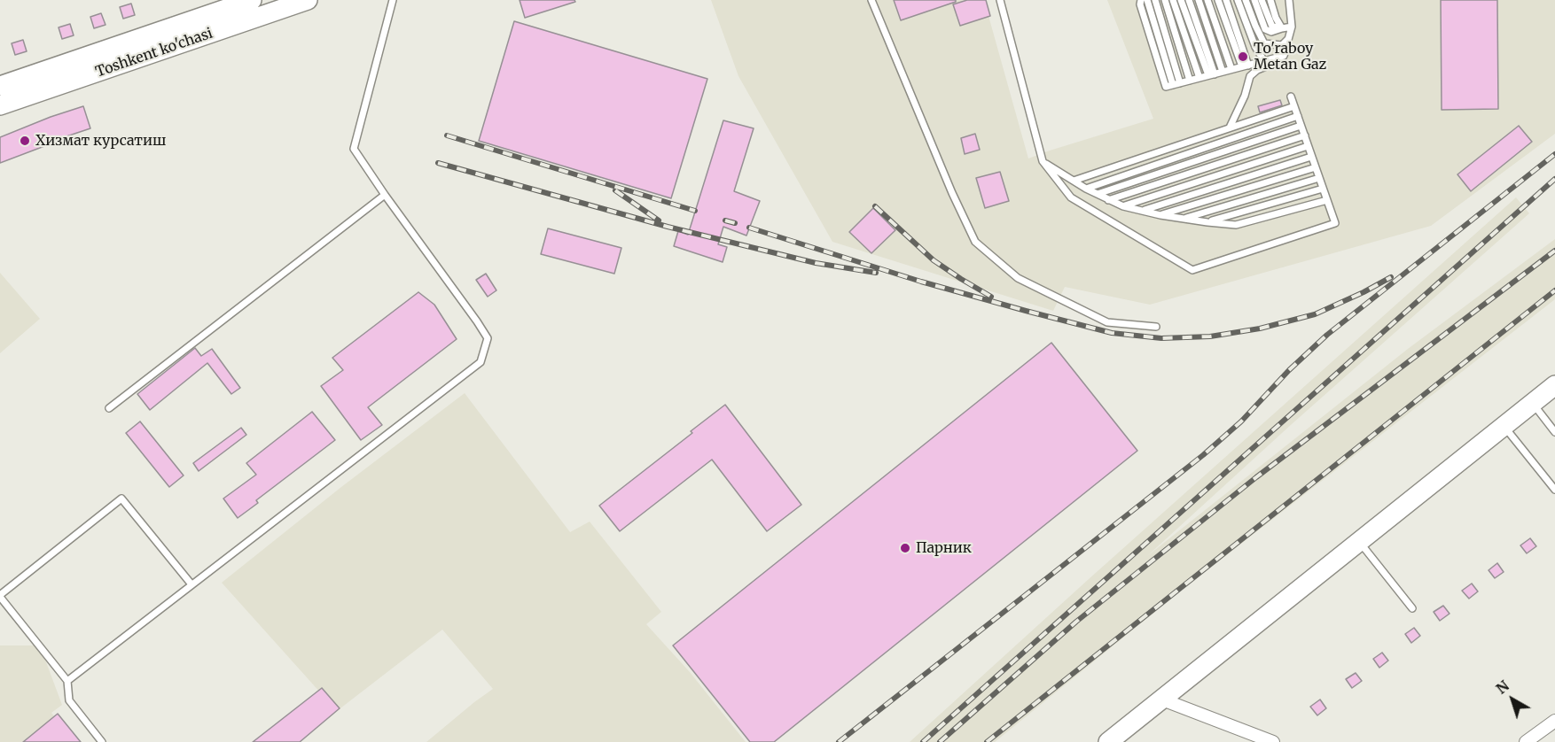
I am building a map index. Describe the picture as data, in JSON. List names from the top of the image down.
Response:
{
  "streets": {
    "main road": ["Toshkent ko'chasi"]
  },
  "places": ["To'raboy Metan Gaz", "Хизмат курсатиш", "Парник"],
  "north": "top left"
}
